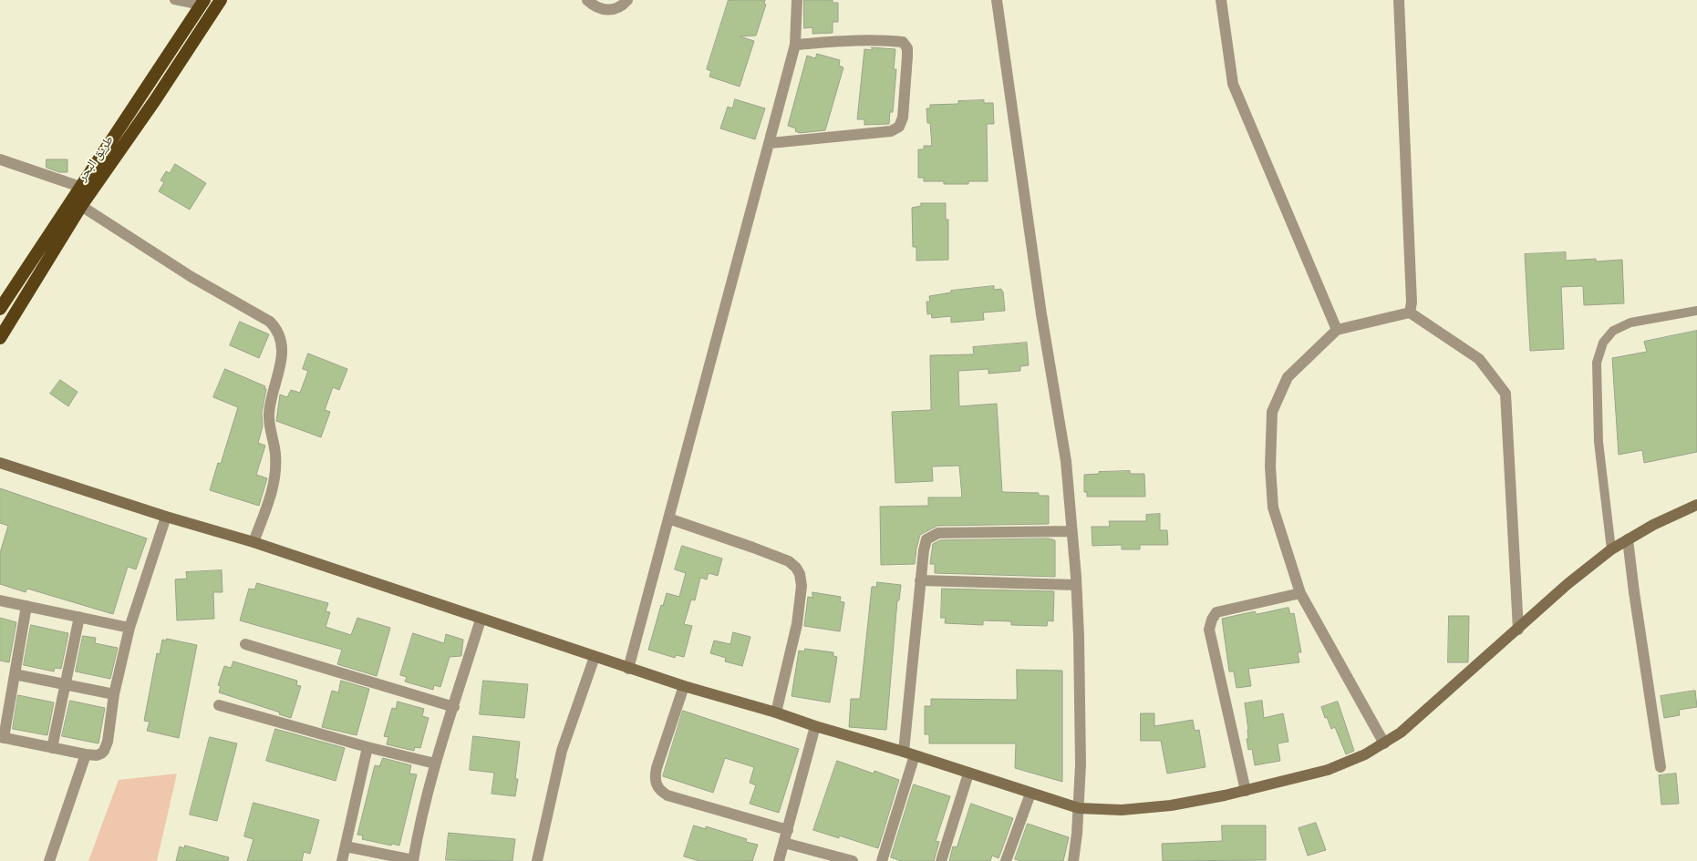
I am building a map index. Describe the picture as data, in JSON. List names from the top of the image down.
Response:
{
  "streets": {
    "highway": ["طريق البحر"]
  }
}
